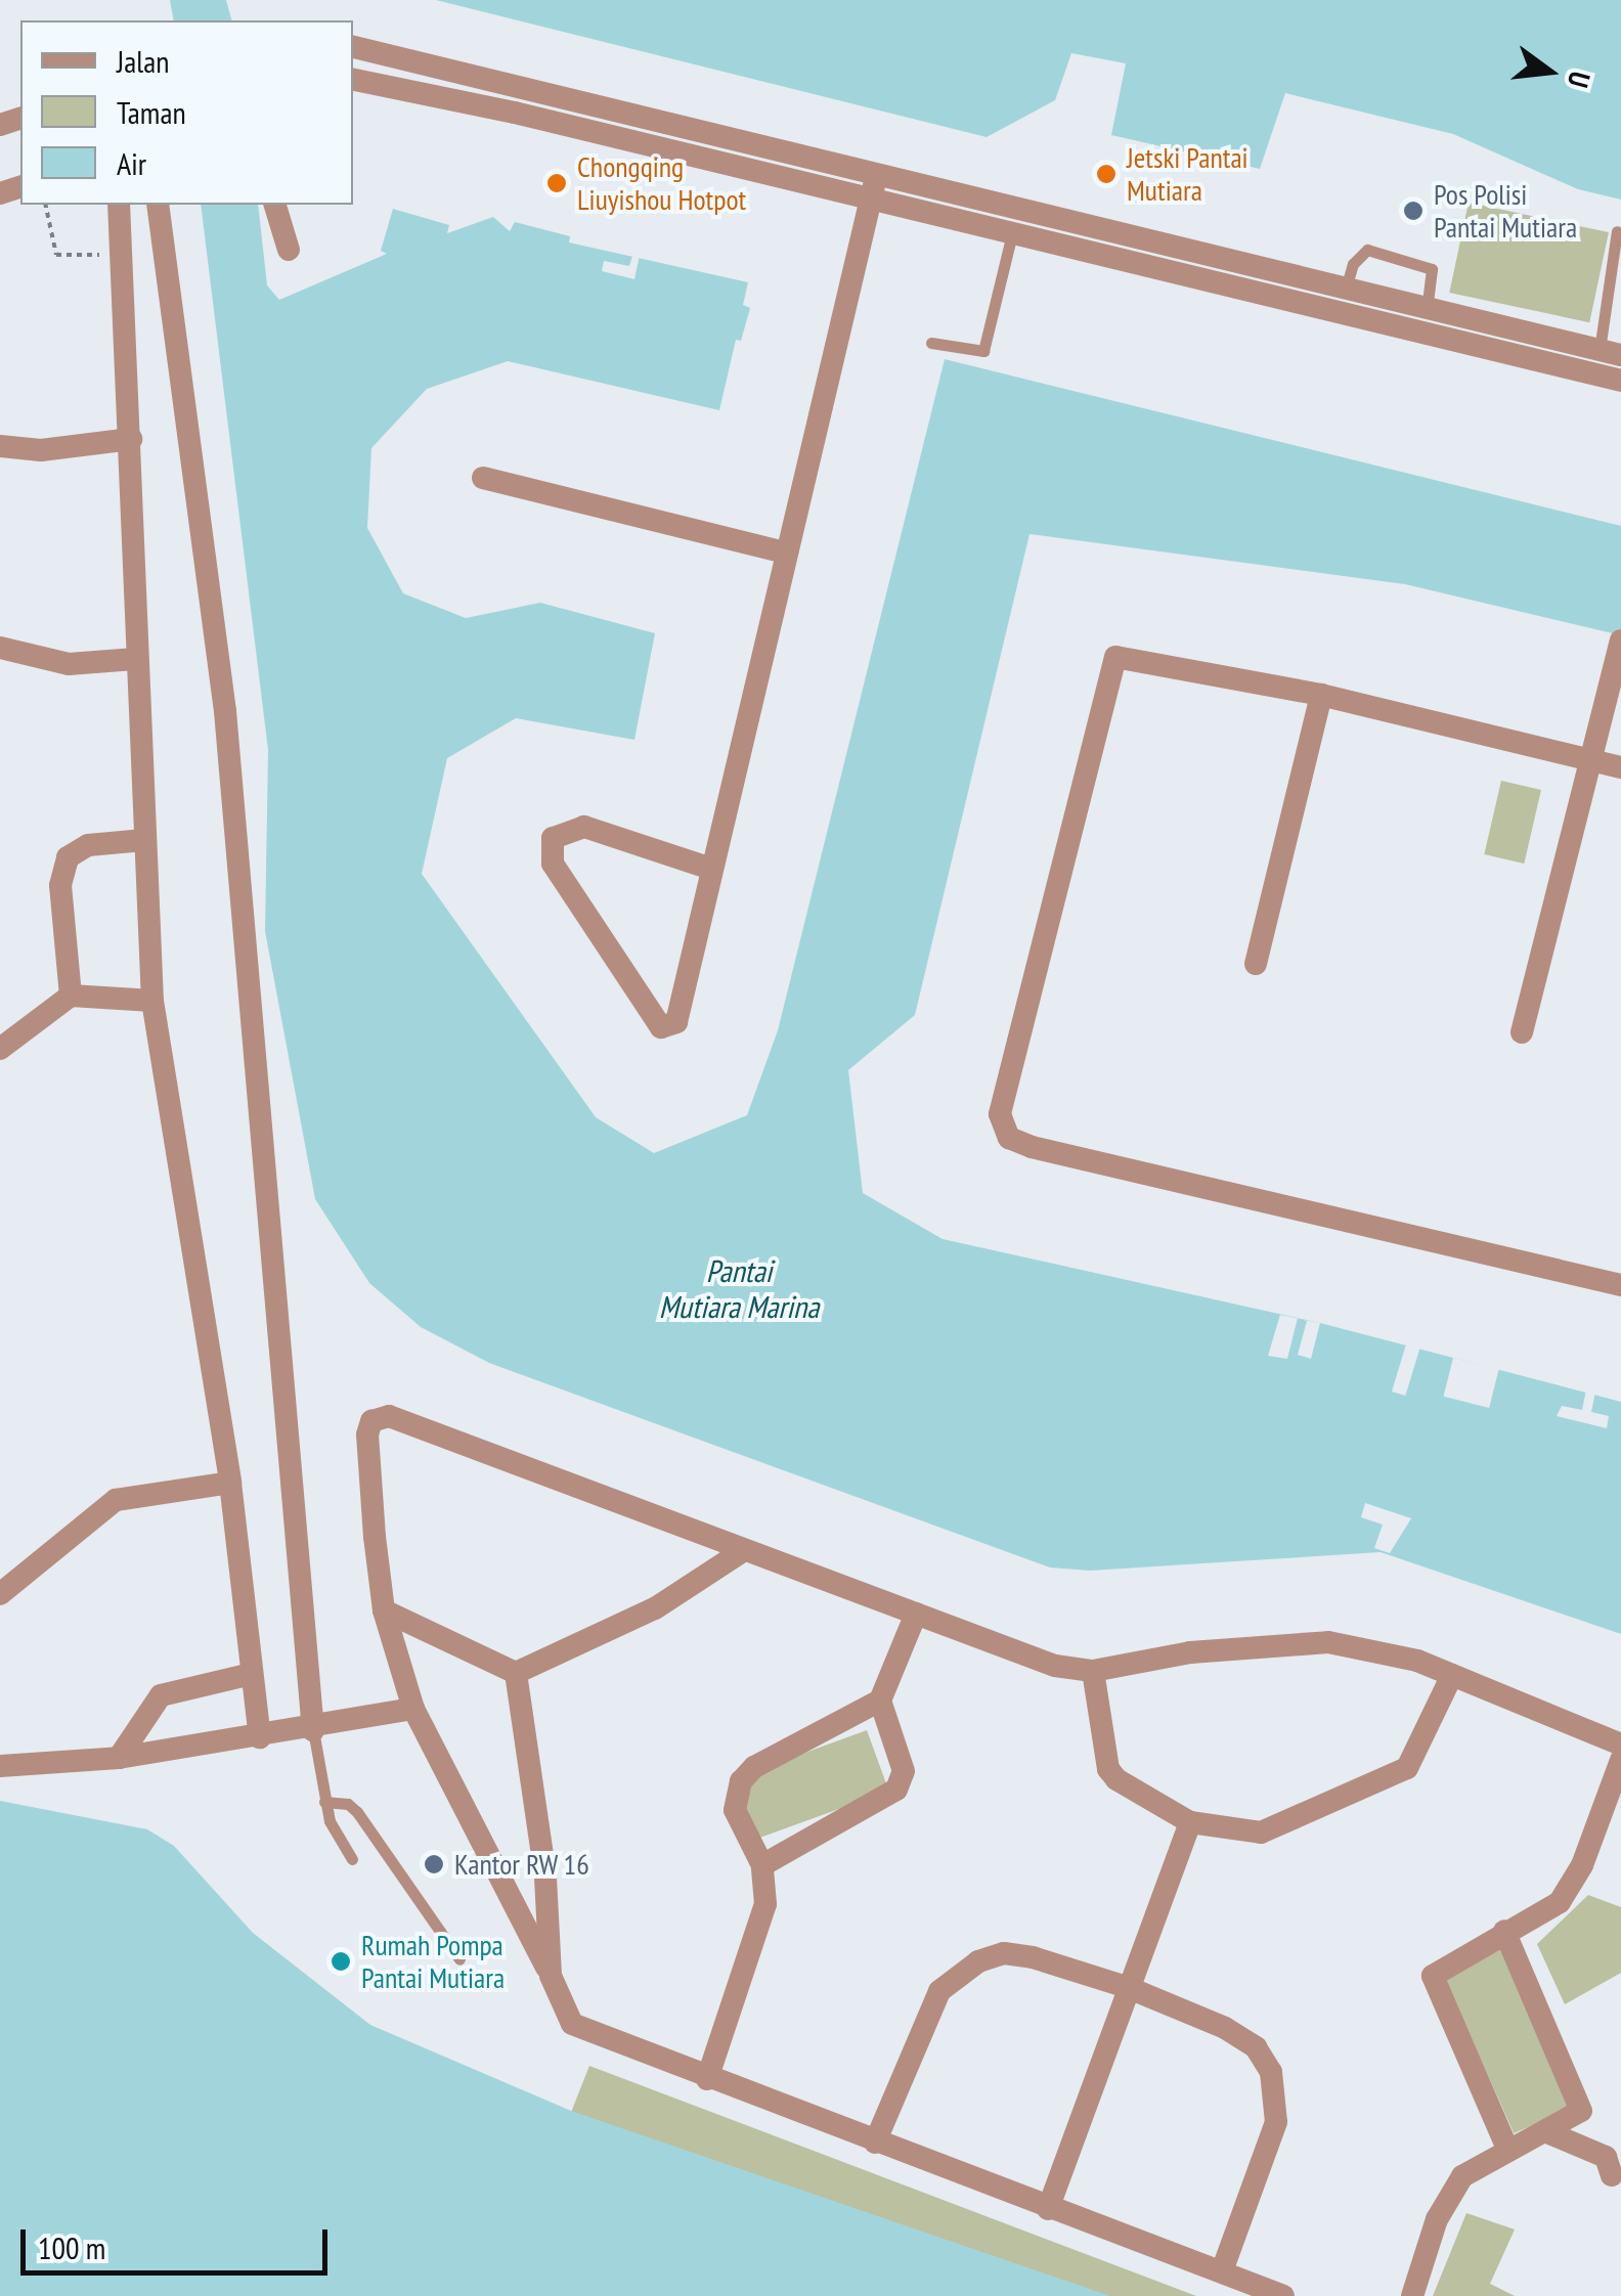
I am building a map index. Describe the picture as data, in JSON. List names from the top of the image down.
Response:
{
  "water": ["Pantai Mutiara Marina"],
  "places": [
    "Jetski Pantai Mutiara",
    "Chongqing Liuyishou Hotpot",
    "Pos Polisi Pantai Mutiara",
    "Kantor RW 16",
    "Rumah Pompa Pantai Mutiara"
  ],
  "legend": ["Jalan", "Taman", "Air"],
  "scale_bar": "100 m",
  "north": "right"
}
